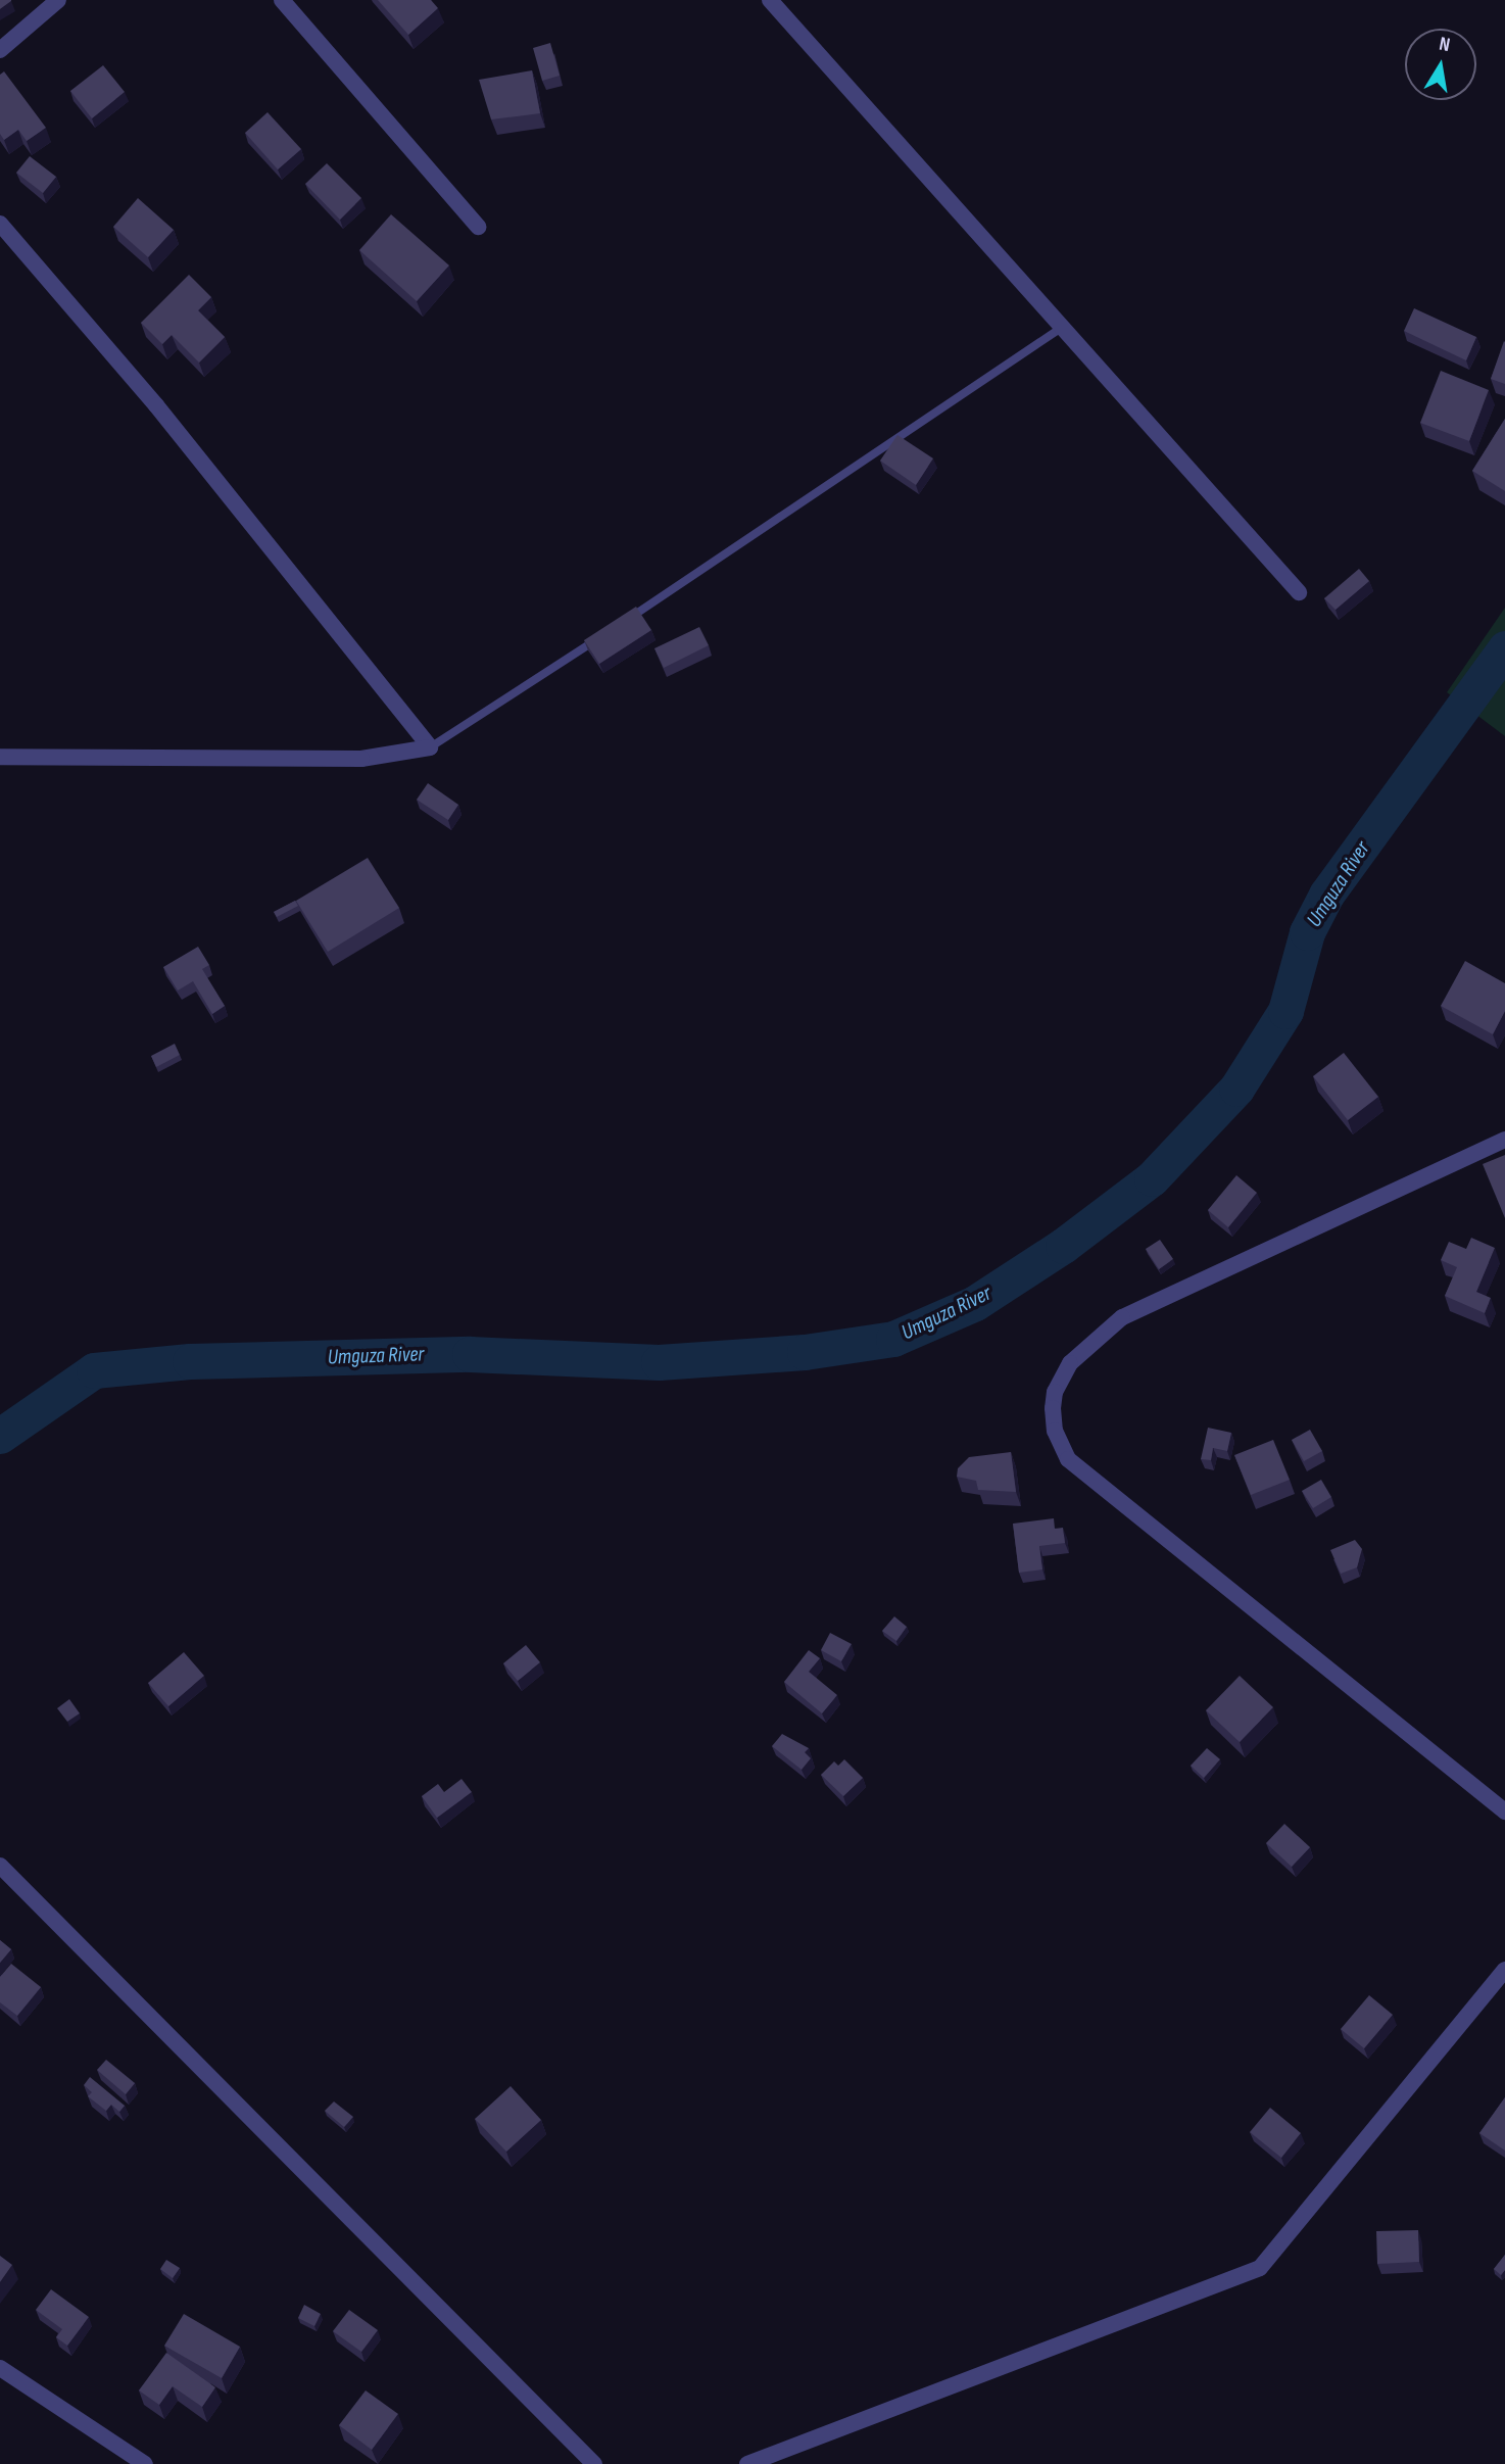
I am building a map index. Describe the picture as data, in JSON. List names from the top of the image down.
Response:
{
  "water": ["Umguza River"],
  "north": "top"
}
